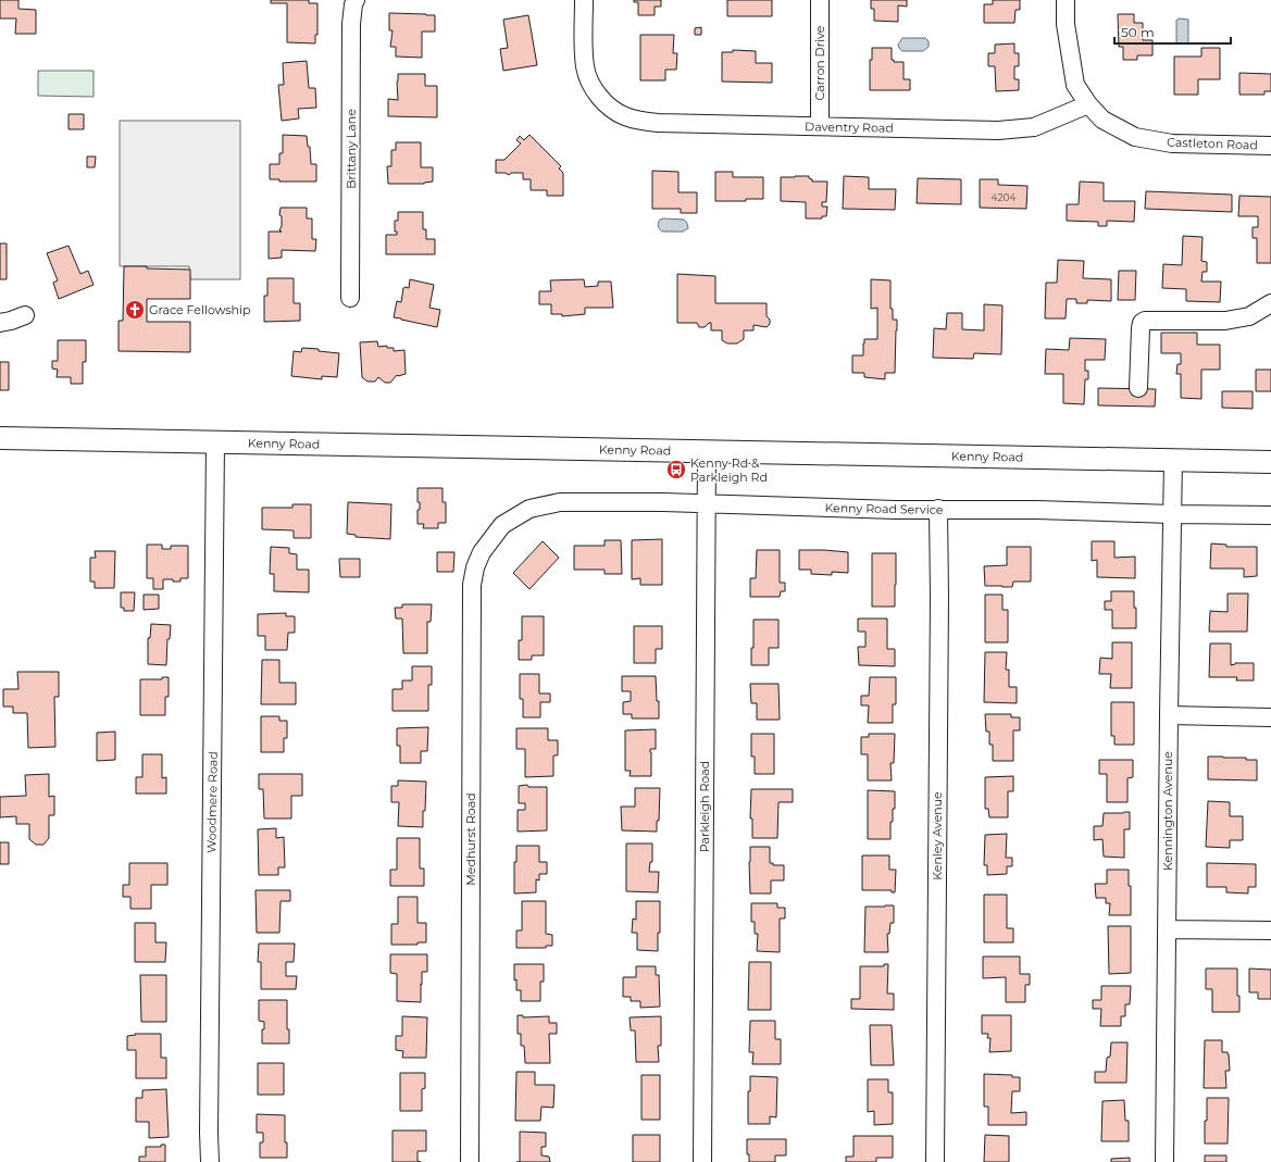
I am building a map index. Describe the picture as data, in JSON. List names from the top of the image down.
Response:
{
  "streets": {
    "main road": ["Kenny Road"],
    "street": [
      "Carron Drive",
      "Daventry Road",
      "Castleton Road",
      "Brittany Lane",
      "Kenny Road Service",
      "Woodmere Road",
      "Parkleigh Road",
      "Kennington Avenue",
      "Kenley Avenue",
      "Medhurst Road"
    ]
  },
  "crossings": [
    ["Carron Drive", "Daventry Road"],
    ["Daventry Road", "Castleton Road"],
    ["Kenny Road", "Woodmere Road"],
    ["Kenny Road", "Parkleigh Road"],
    ["Kenny Road", "Kennington Avenue"],
    ["Kenny Road Service", "Parkleigh Road"],
    ["Kenny Road Service", "Kennington Avenue"],
    ["Kenny Road Service", "Kenley Avenue"],
    ["Kenny Road Service", "Medhurst Road"]
  ],
  "places": {
    "church": ["Grace Fellowship"],
    "bus stop": ["Kenny Rd & Parkleigh Rd"]
  },
  "house_numbers": ["4204"],
  "scale_bar": "50 m"
}
